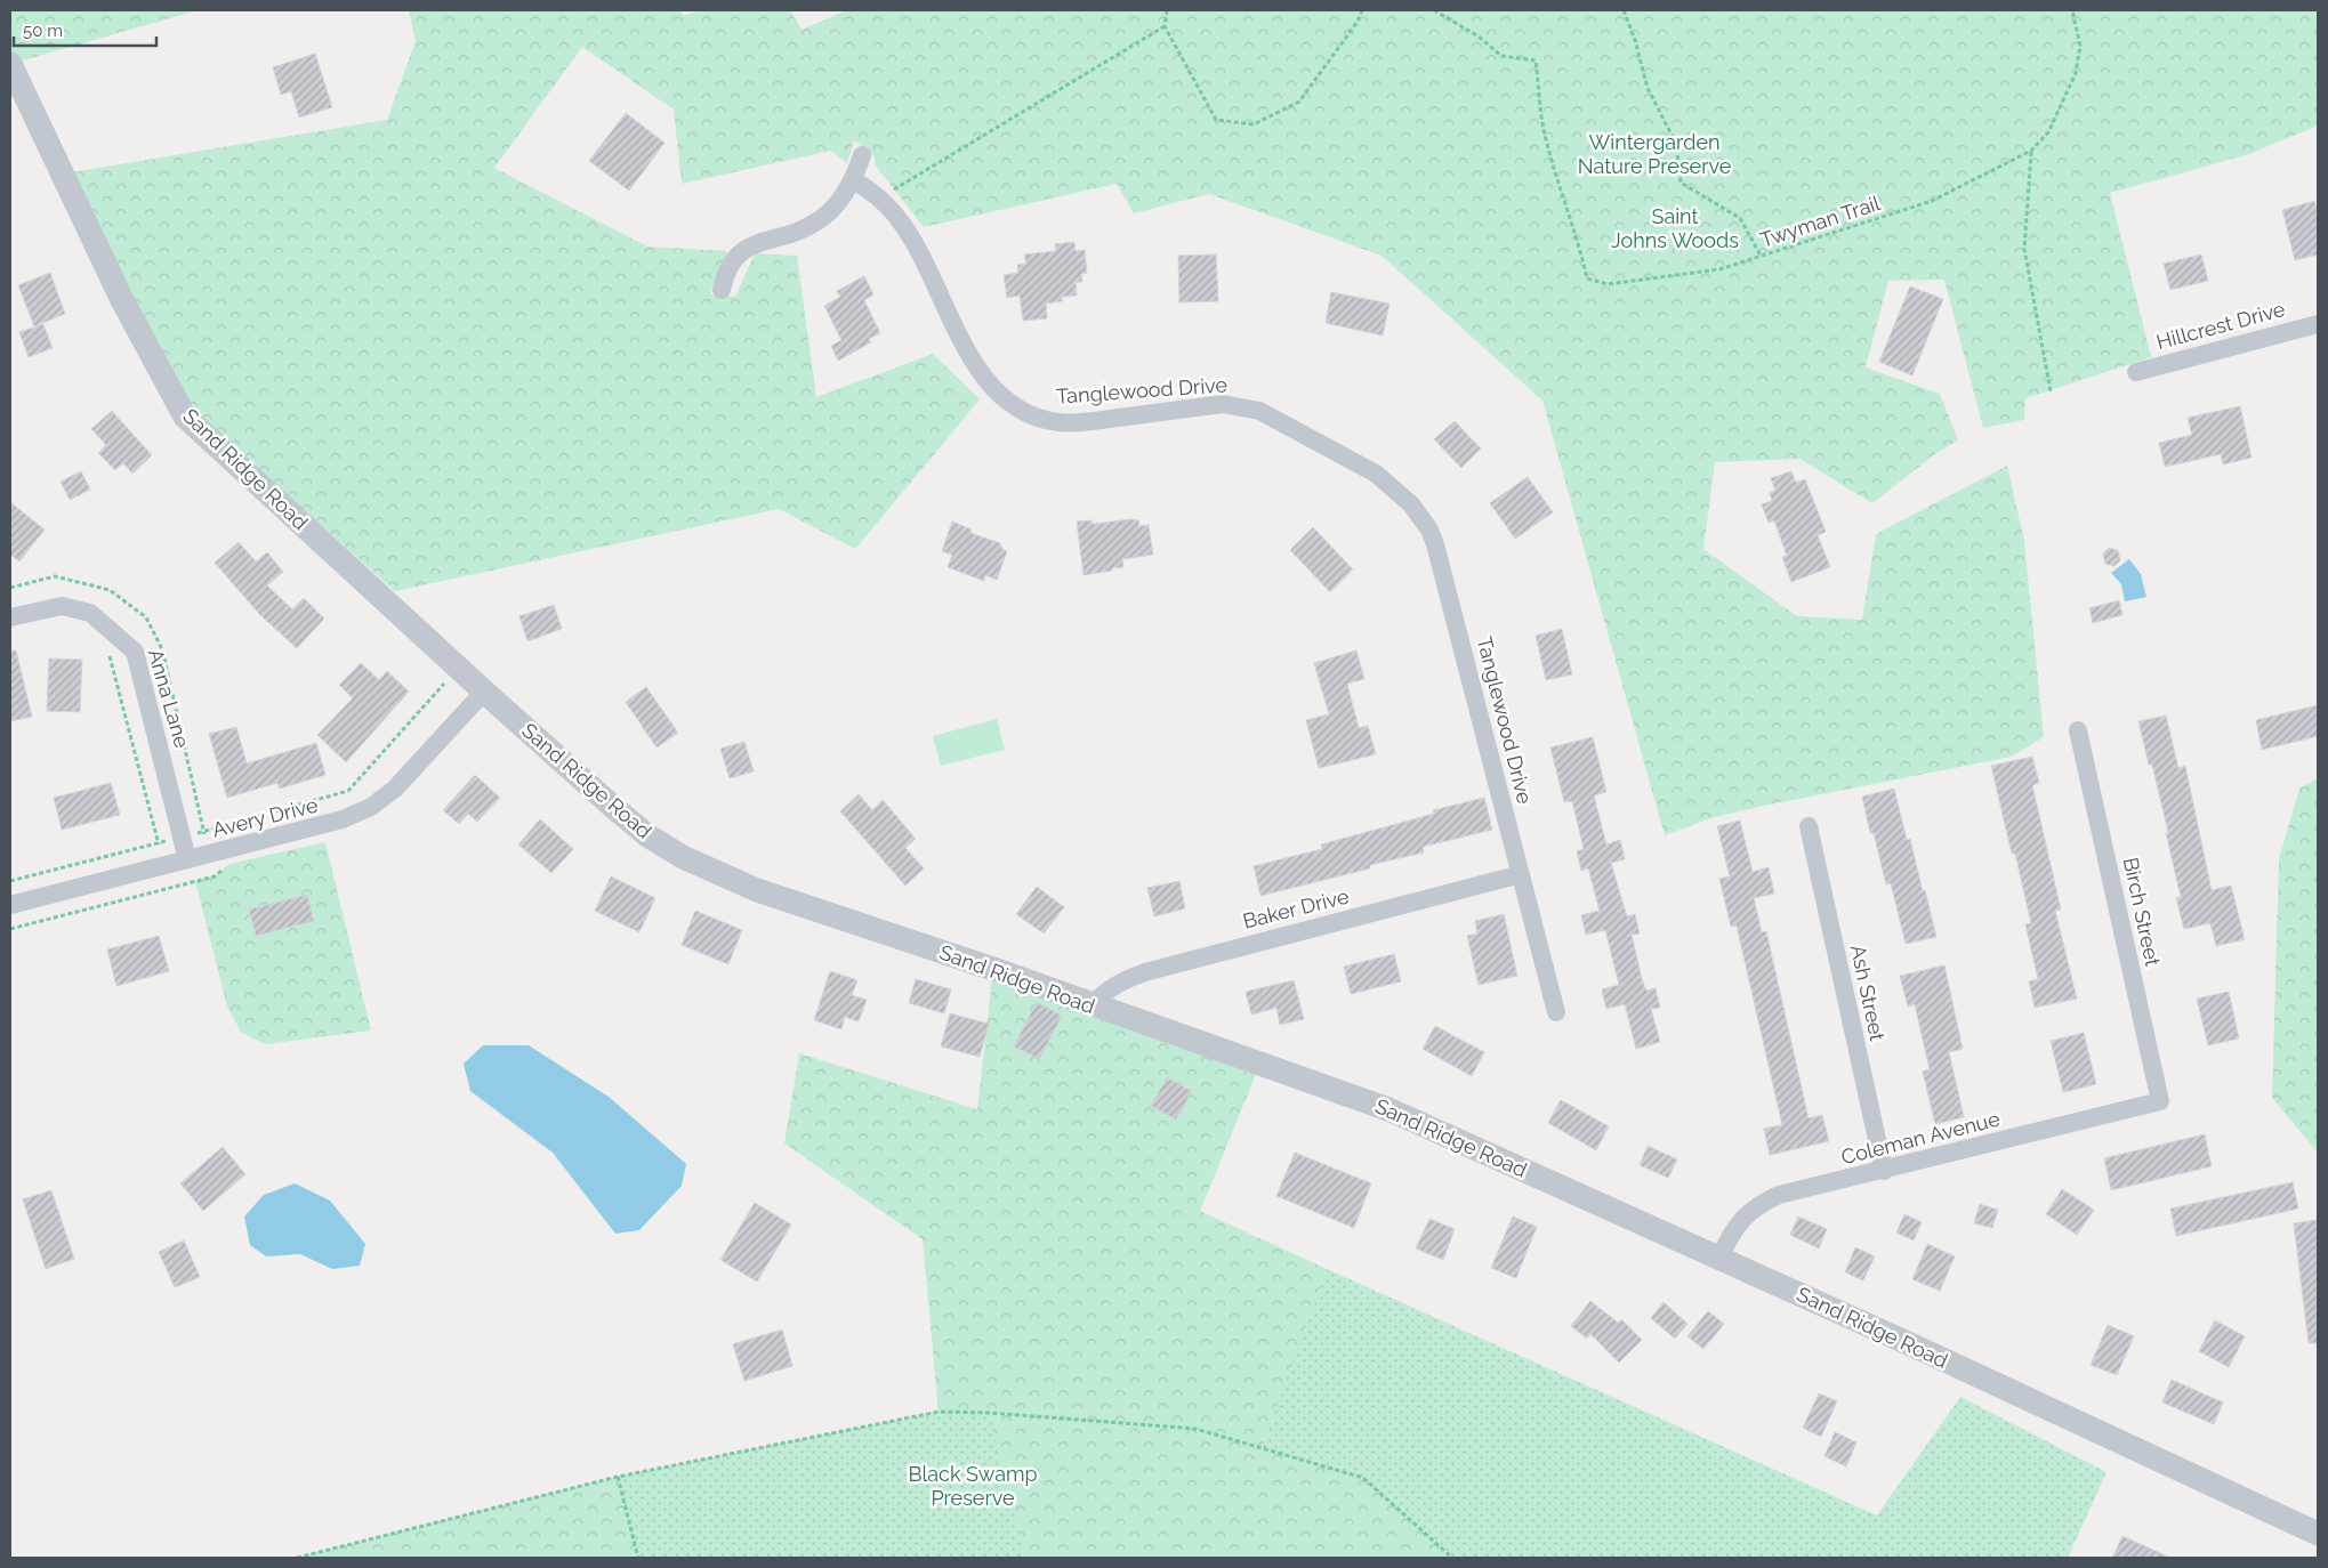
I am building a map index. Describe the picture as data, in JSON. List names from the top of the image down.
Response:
{
  "streets": {
    "street": [
      "Hillcrest Drive",
      "Tanglewood Drive",
      "Sand Ridge Road",
      "Anna Lane",
      "Avery Drive",
      "Baker Drive",
      "Birch Street",
      "Ash Street",
      "Coleman Avenue"
    ],
    "path": ["Twyman Trail"]
  },
  "crossings": [
    ["Tanglewood Drive", "Baker Drive"],
    ["Sand Ridge Road", "Avery Drive"],
    ["Sand Ridge Road", "Baker Drive"],
    ["Sand Ridge Road", "Coleman Avenue"],
    ["Anna Lane", "Avery Drive"],
    ["Birch Street", "Coleman Avenue"],
    ["Ash Street", "Coleman Avenue"]
  ],
  "parks": ["Wintergarden Nature Preserve", "Saint Johns Woods", "Black Swamp Preserve"],
  "scale_bar": "50 m"
}
